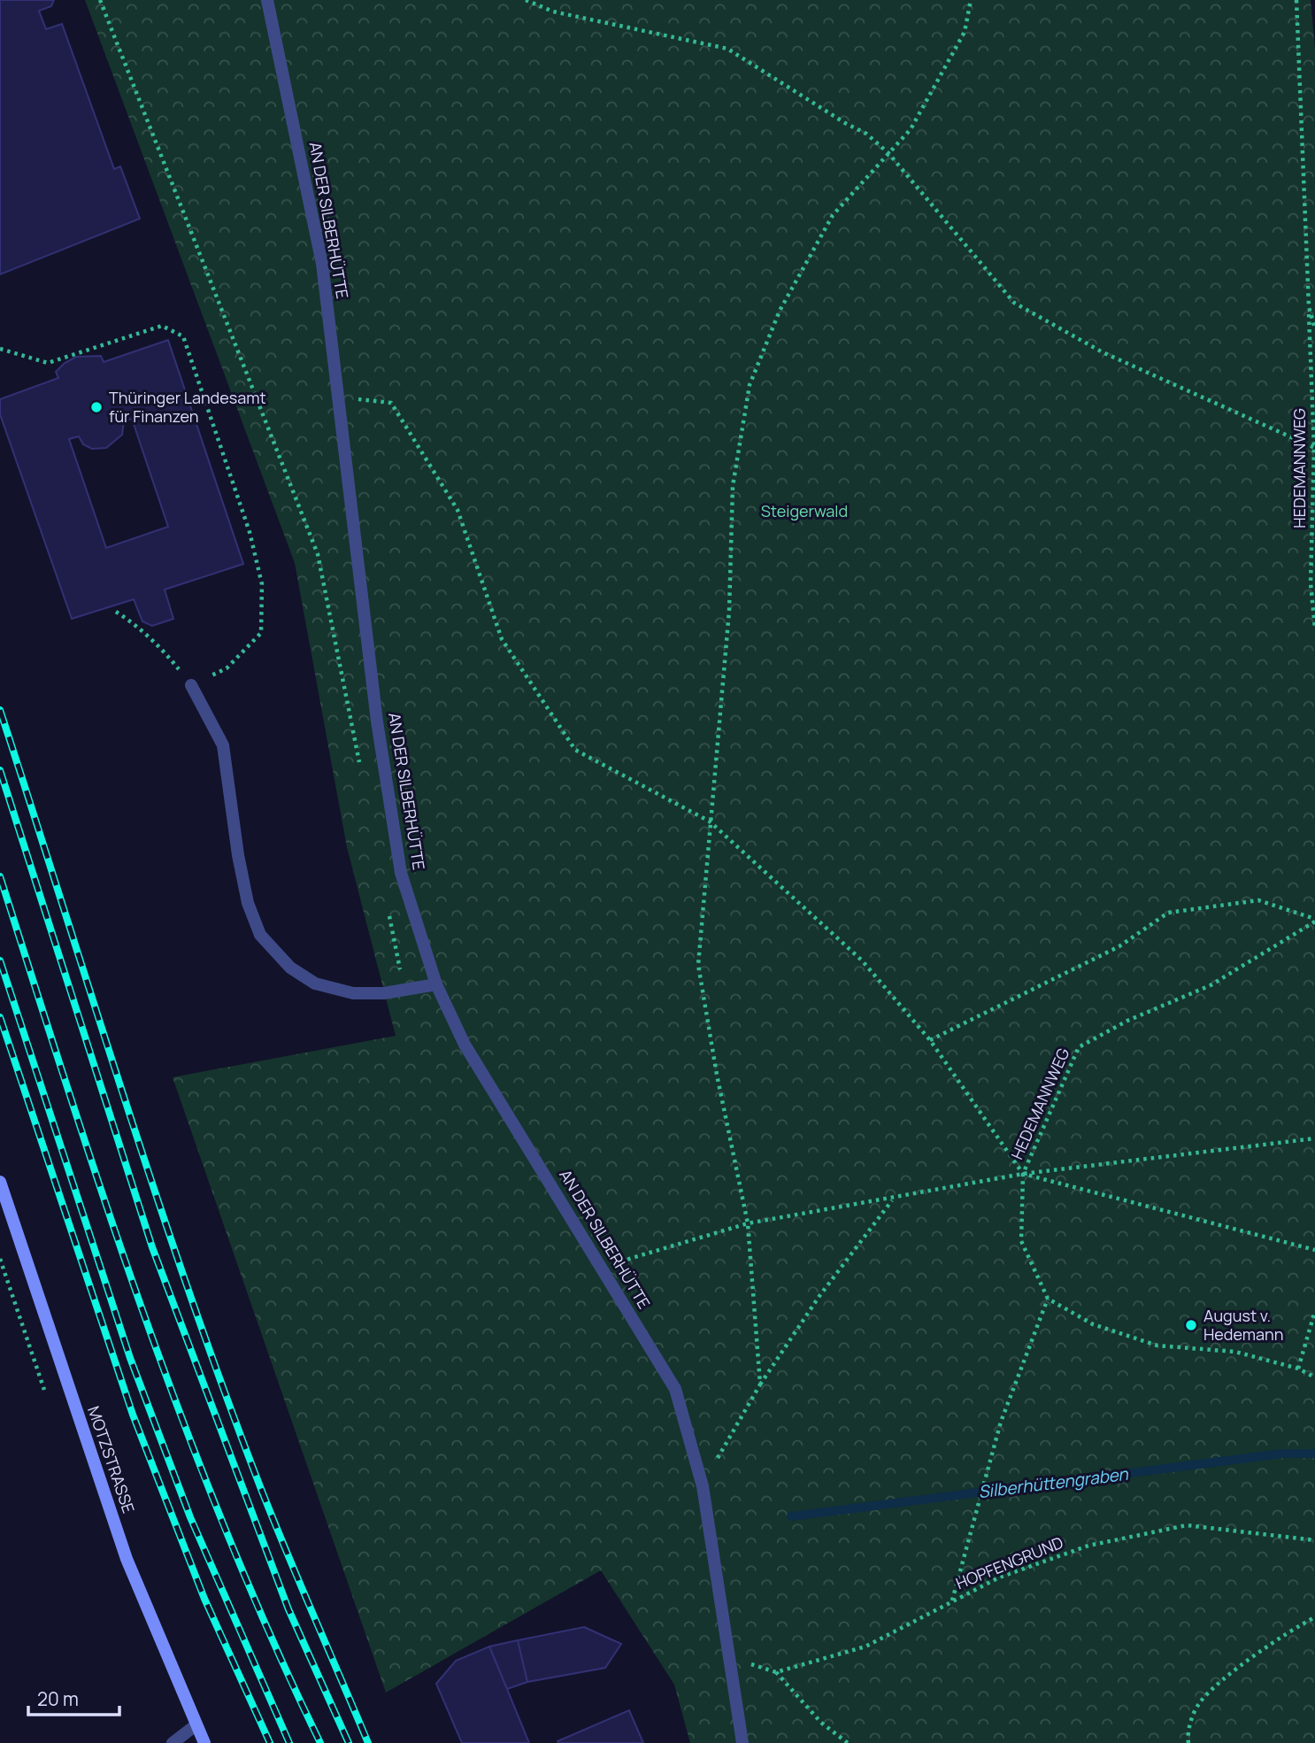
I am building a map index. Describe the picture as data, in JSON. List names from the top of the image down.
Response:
{
  "streets": {
    "street": ["AN DER SILBERHÜTTE", "MOTZSTRASSE"],
    "path": ["HEDEMANNWEG", "HOPFENGRUND"]
  },
  "water": ["Silberhüttengraben"],
  "parks": ["Steigerwald"],
  "places": ["Thüringer Landesamt für Finanzen", "August v. Hedemann"],
  "scale_bar": "20 m"
}
